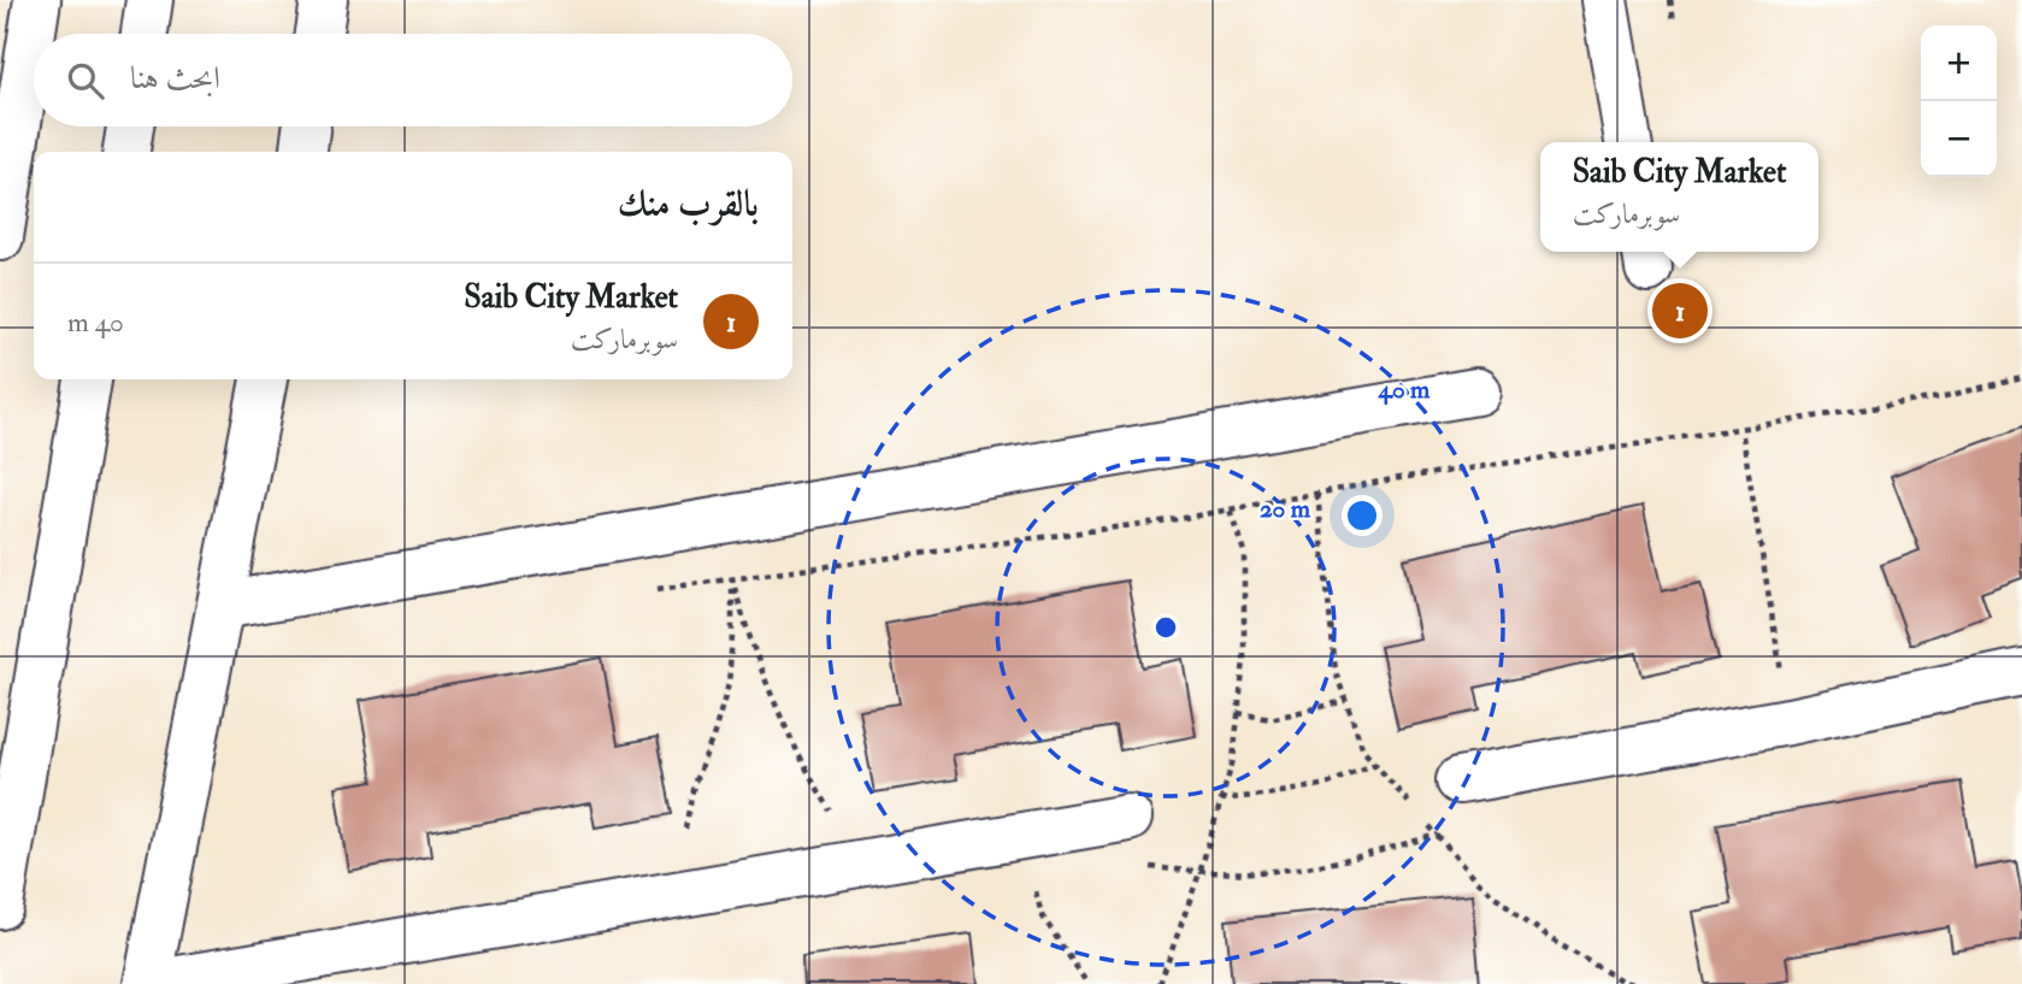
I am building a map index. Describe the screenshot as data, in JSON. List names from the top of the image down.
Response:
{
  "page": {
    "map_buttons": ["+", "−"],
    "search": "ابحث هنا",
    "popup": ["Saib City Market", "سوبرماركت"],
    "heading": "بالقرب منك",
    "list": [
      {
        "mark": "1",
        "name": "Saib City Market",
        "note": "سوبرماركت",
        "value": "40 m"
      }
    ],
    "pins": "1"
  },
  "rings": ["40 m", "20 m"]
}
